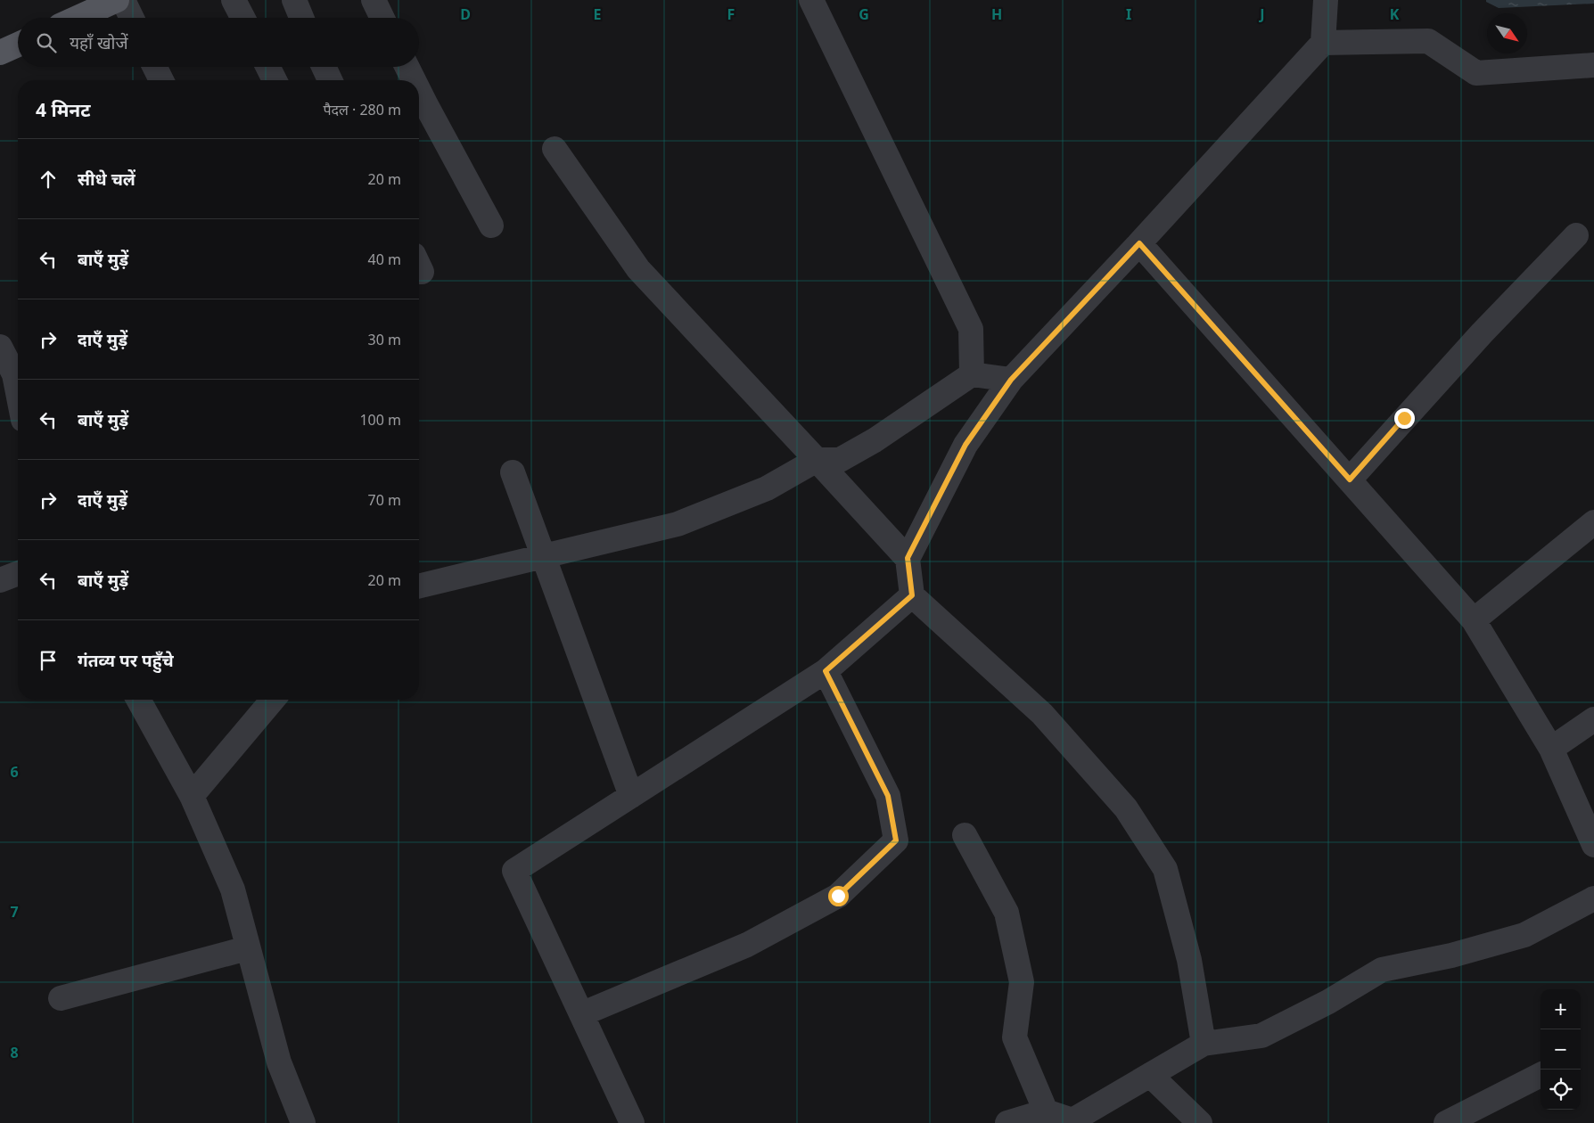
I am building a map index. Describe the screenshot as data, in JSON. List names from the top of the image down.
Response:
{
  "north": "bottom right",
  "page": {
    "search": "यहाँ खोजें",
    "heading": ["4 मिनट", "पैदल · 280 m"],
    "list": [
      ["सीधे चलें", "20 m"],
      ["बाएँ मुड़ें", "40 m"],
      ["दाएँ मुड़ें", "30 m"],
      ["बाएँ मुड़ें", "100 m"],
      ["दाएँ मुड़ें", "70 m"],
      ["बाएँ मुड़ें", "20 m"],
      "गंतव्य पर पहुँचे"
    ],
    "map_buttons": ["+", "−"]
  },
  "grid": {
    "columns": [
      "D",
      "E",
      "F",
      "G",
      "H",
      "I",
      "J",
      "K"
    ],
    "rows": ["6", "7", "8"]
  }
}
